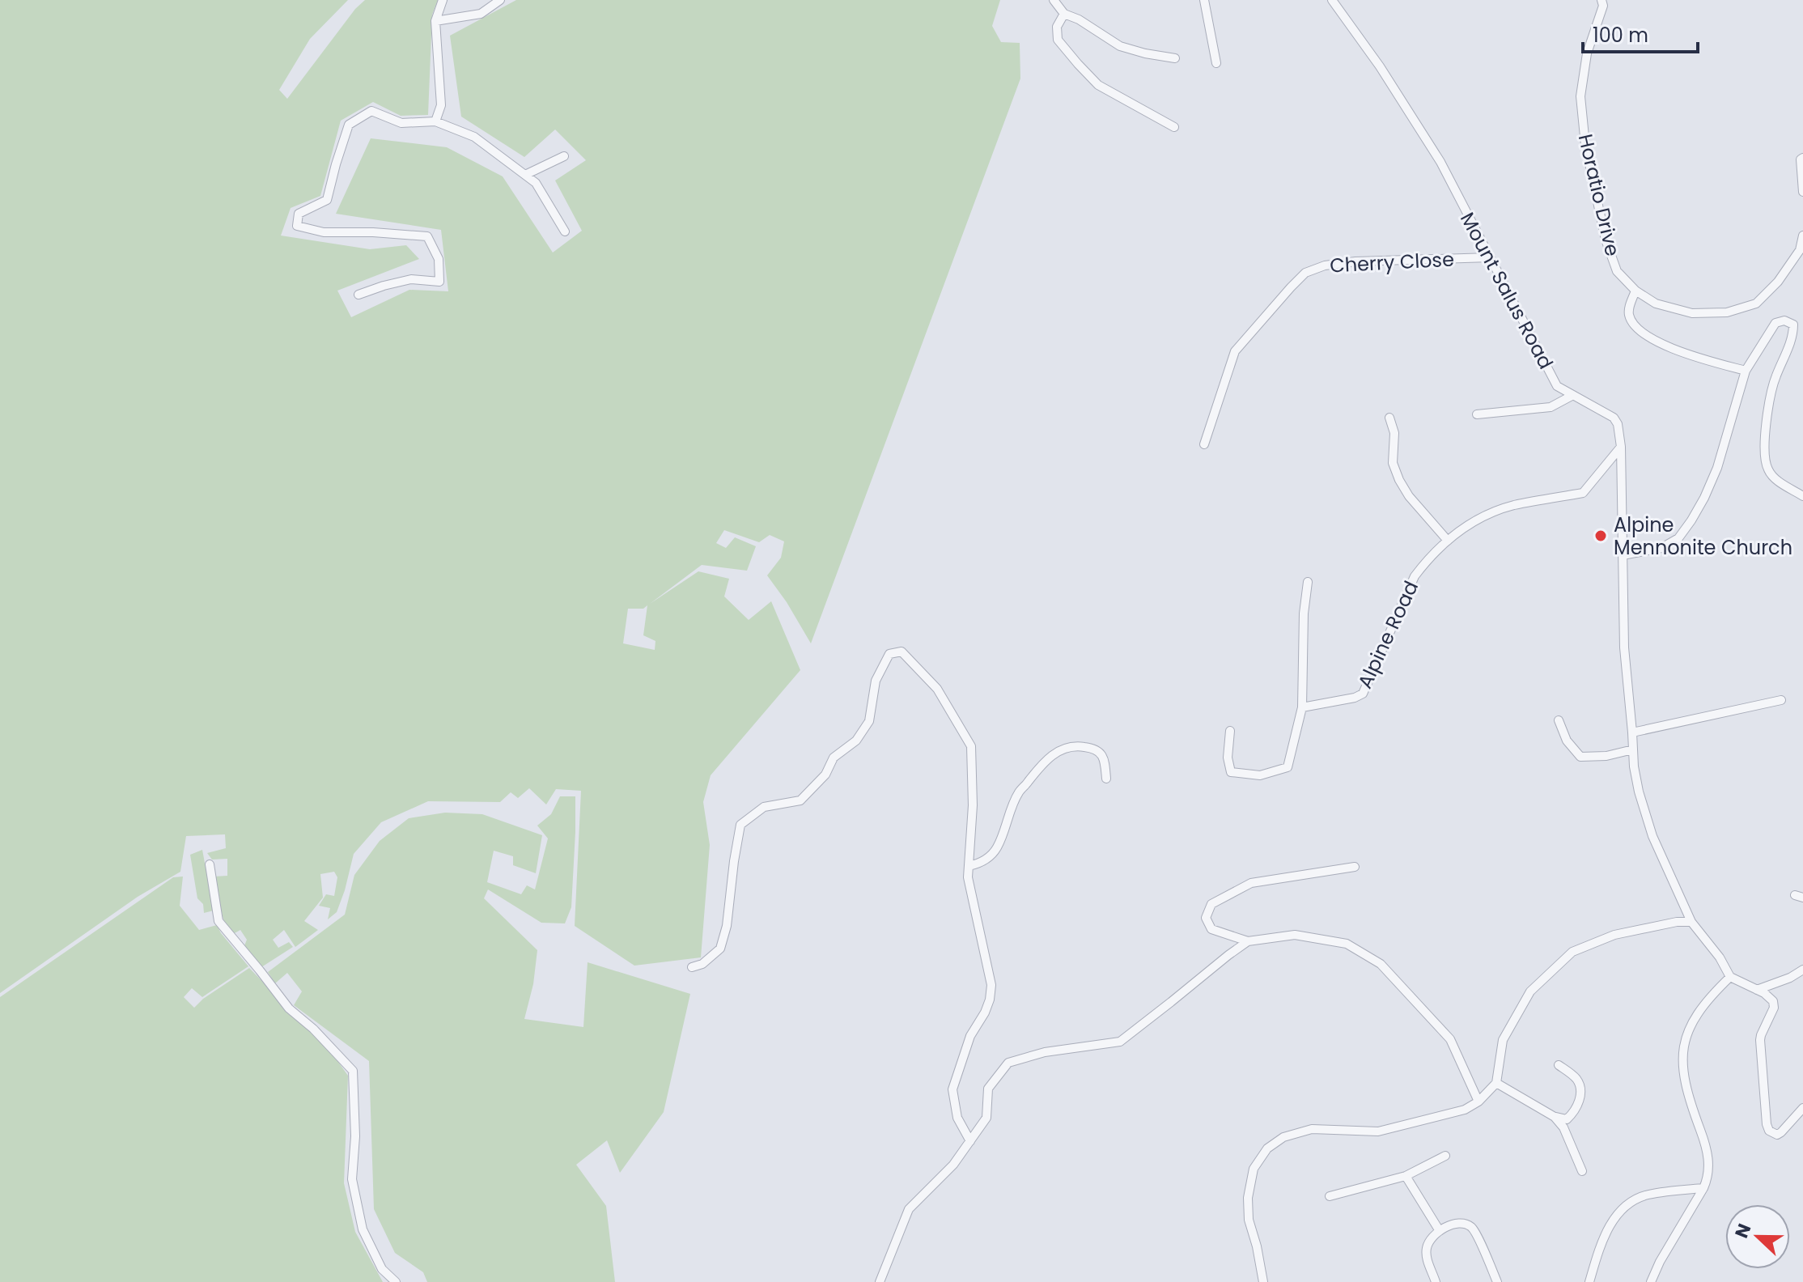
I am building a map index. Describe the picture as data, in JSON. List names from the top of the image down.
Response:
{
  "streets": {
    "street": [
      "Horatio Drive",
      "Cherry Close",
      "Mount Salus Road",
      "Alpine Road"
    ]
  },
  "crossings": [
    ["Cherry Close", "Mount Salus Road"],
    ["Mount Salus Road", "Alpine Road"]
  ],
  "places": ["Alpine Mennonite Church"],
  "scale_bar": "100 m",
  "north": "left"
}
